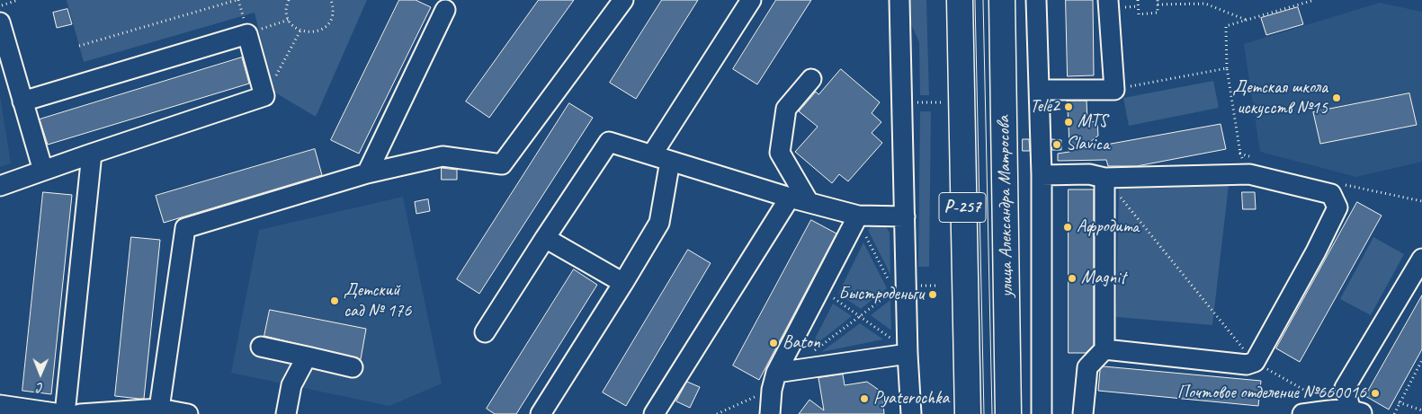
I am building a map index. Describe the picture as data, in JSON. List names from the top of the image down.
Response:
{
  "streets": {
    "highway": ["улица Александра Матросова", "Р-257"]
  },
  "places": [
    "Детская школа искусств №15",
    "Tele2",
    "MTS",
    "Slavica",
    "Афродита",
    "Magnit",
    "Быстроденьги",
    "Детский сад № 176",
    "Baton",
    "Почтовое отделение №660016",
    "Pyaterochka"
  ],
  "north": "bottom"
}
